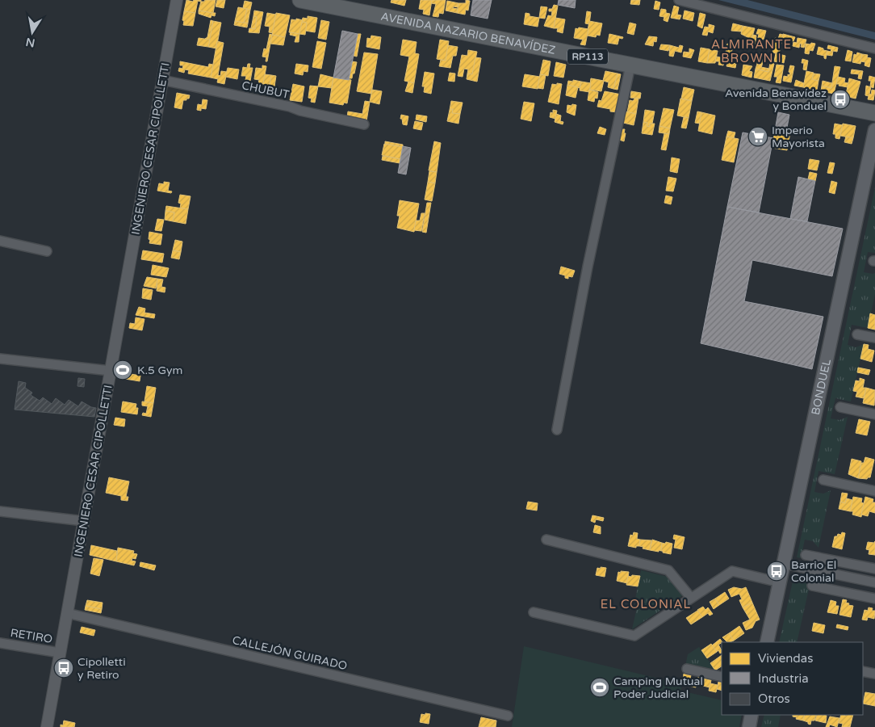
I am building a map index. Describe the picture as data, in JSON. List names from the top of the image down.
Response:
{
  "streets": {
    "main road": ["AVENIDA NAZARIO BENAVÍDEZ", "RP113", "BONDUEL"],
    "street": [
      "CHUBUT",
      "INGENIERO CESAR CIPOLLETTI",
      "RETIRO",
      "CALLEJÓN GUIRADO"
    ]
  },
  "crossings": [
    ["CHUBUT", "INGENIERO CESAR CIPOLLETTI"],
    ["INGENIERO CESAR CIPOLLETTI", "RETIRO"],
    ["INGENIERO CESAR CIPOLLETTI", "CALLEJÓN GUIRADO"]
  ],
  "districts": ["ALMIRANTE BROWN I", "EL COLONIAL"],
  "places": {
    "bus stop": ["Avenida Benavídez y Bonduel", "Barrio El Colonial", "Cipolletti y Retiro"],
    "supermarket": ["Imperio Mayorista"],
    "sports": ["K.5 Gym", "Camping Mutual Poder Judicial"]
  },
  "legend": ["Viviendas", "Industria", "Otros"],
  "north": "bottom"
}
